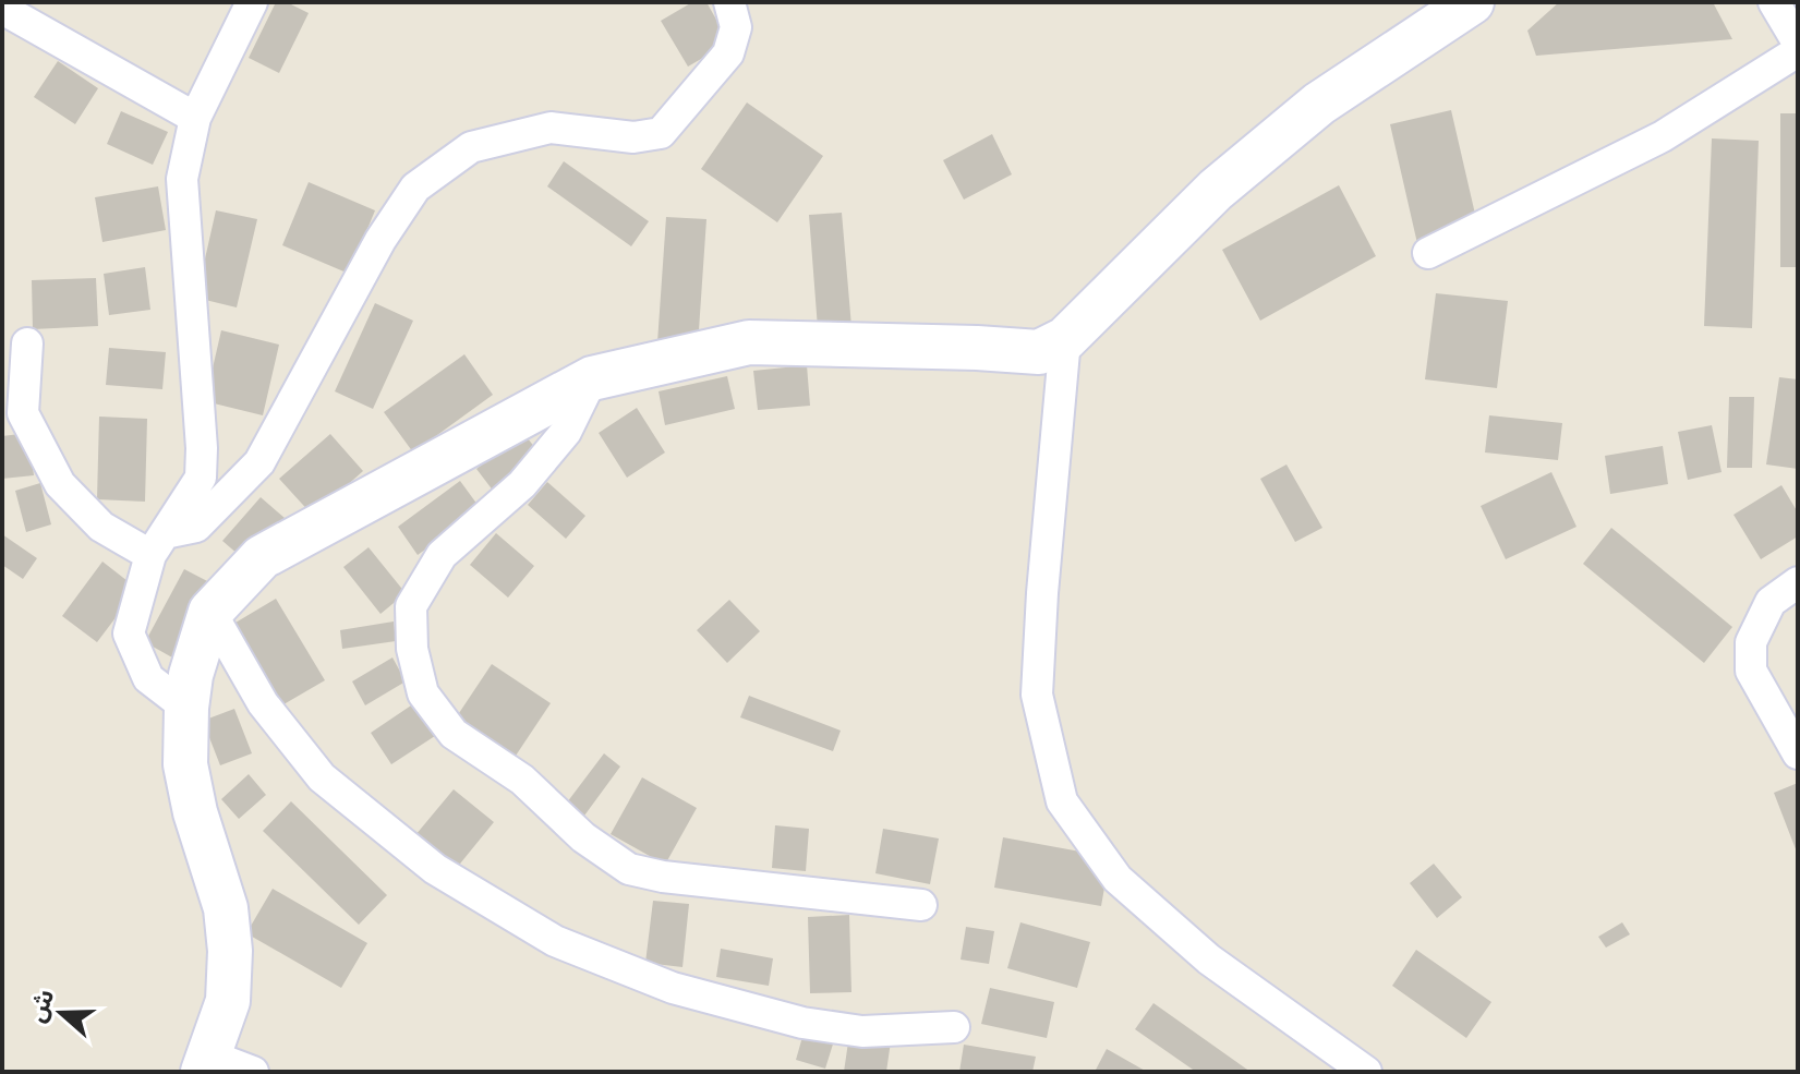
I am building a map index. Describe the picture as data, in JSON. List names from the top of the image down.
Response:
{
  "north": "left"
}
